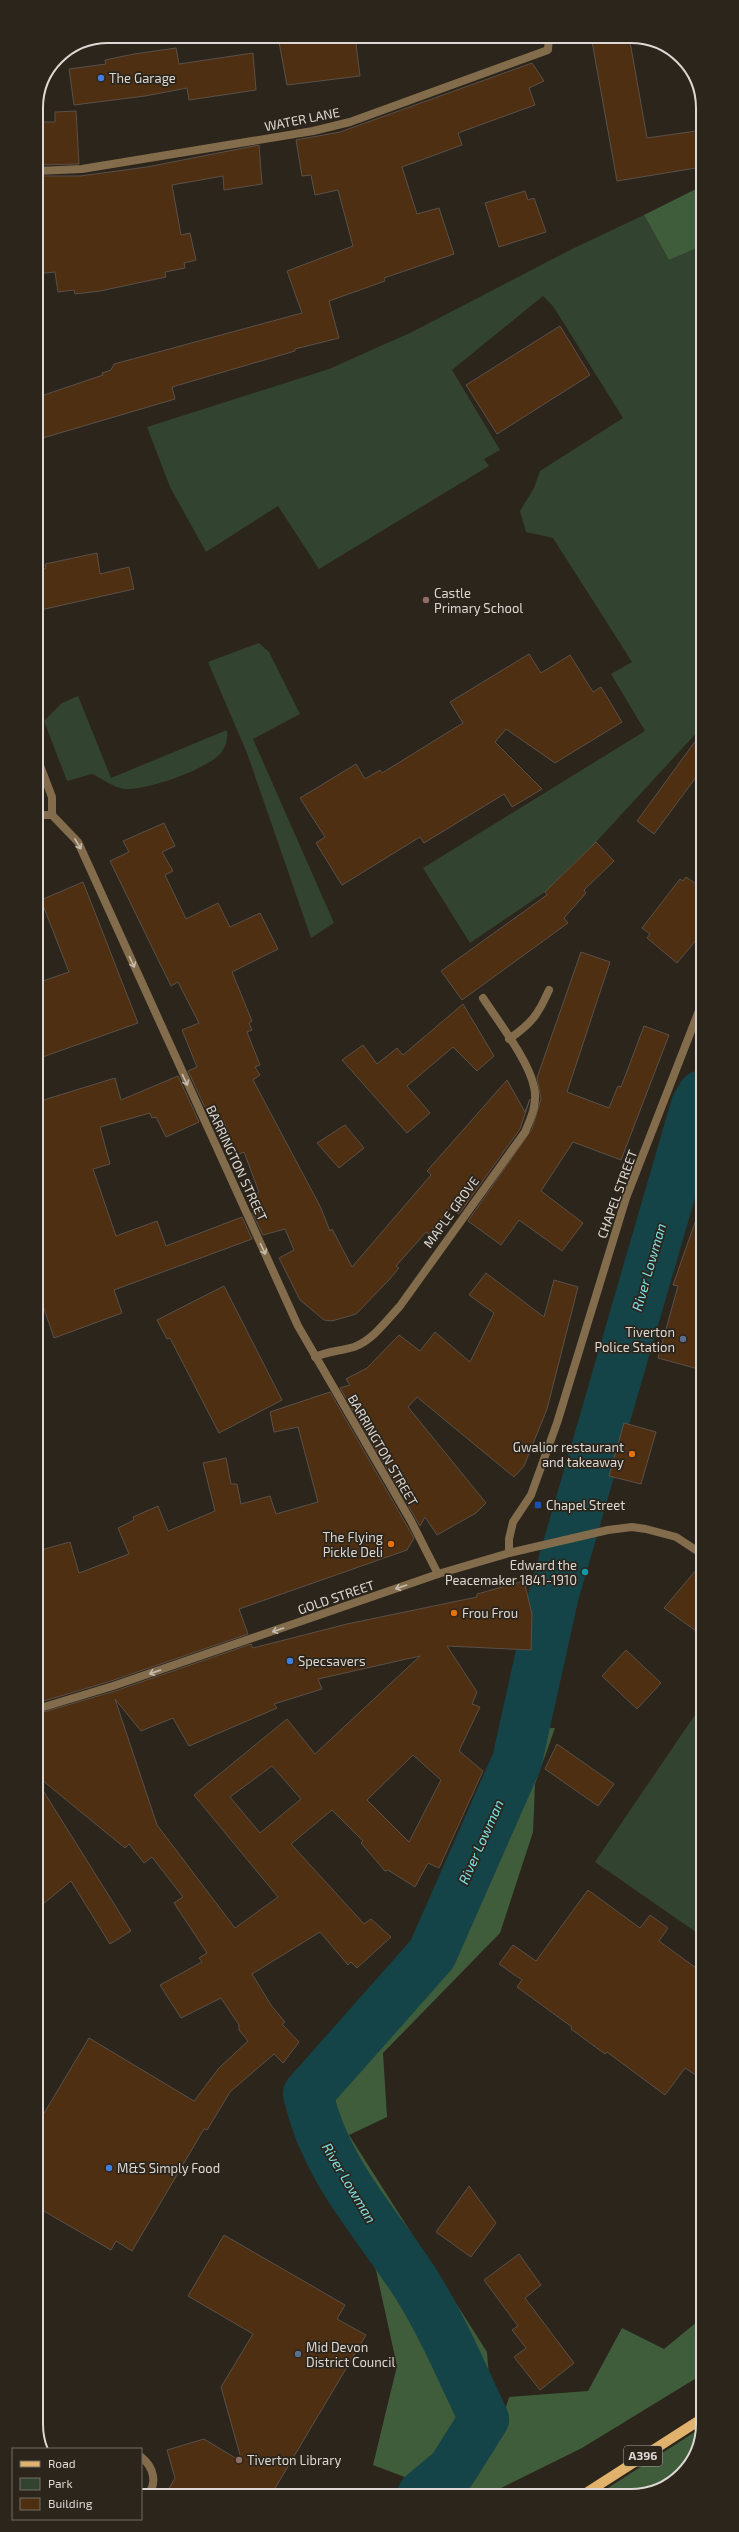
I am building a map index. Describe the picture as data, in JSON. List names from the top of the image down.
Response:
{
  "streets": {
    "main road": ["A396"],
    "street": [
      "WATER LANE",
      "BARRINGTON STREET",
      "CHAPEL STREET",
      "MAPLE GROVE",
      "GOLD STREET"
    ]
  },
  "crossings": [
    ["BARRINGTON STREET", "MAPLE GROVE"],
    ["BARRINGTON STREET", "GOLD STREET"],
    ["CHAPEL STREET", "GOLD STREET"]
  ],
  "one_way": ["BARRINGTON STREET", "GOLD STREET"],
  "water": ["River Lowman"],
  "places": {
    "other": [
      "The Garage",
      "Castle Primary School",
      "Tiverton Police Station",
      "Gwalior restaurant and takeaway",
      "The Flying Pickle Deli",
      "Edward the Peacemaker 1841-1910",
      "Frou Frou",
      "Specsavers",
      "M&S Simply Food",
      "Mid Devon District Council",
      "Tiverton Library"
    ],
    "transit": ["Chapel Street"]
  },
  "legend": ["Road", "Park", "Building"]
}
